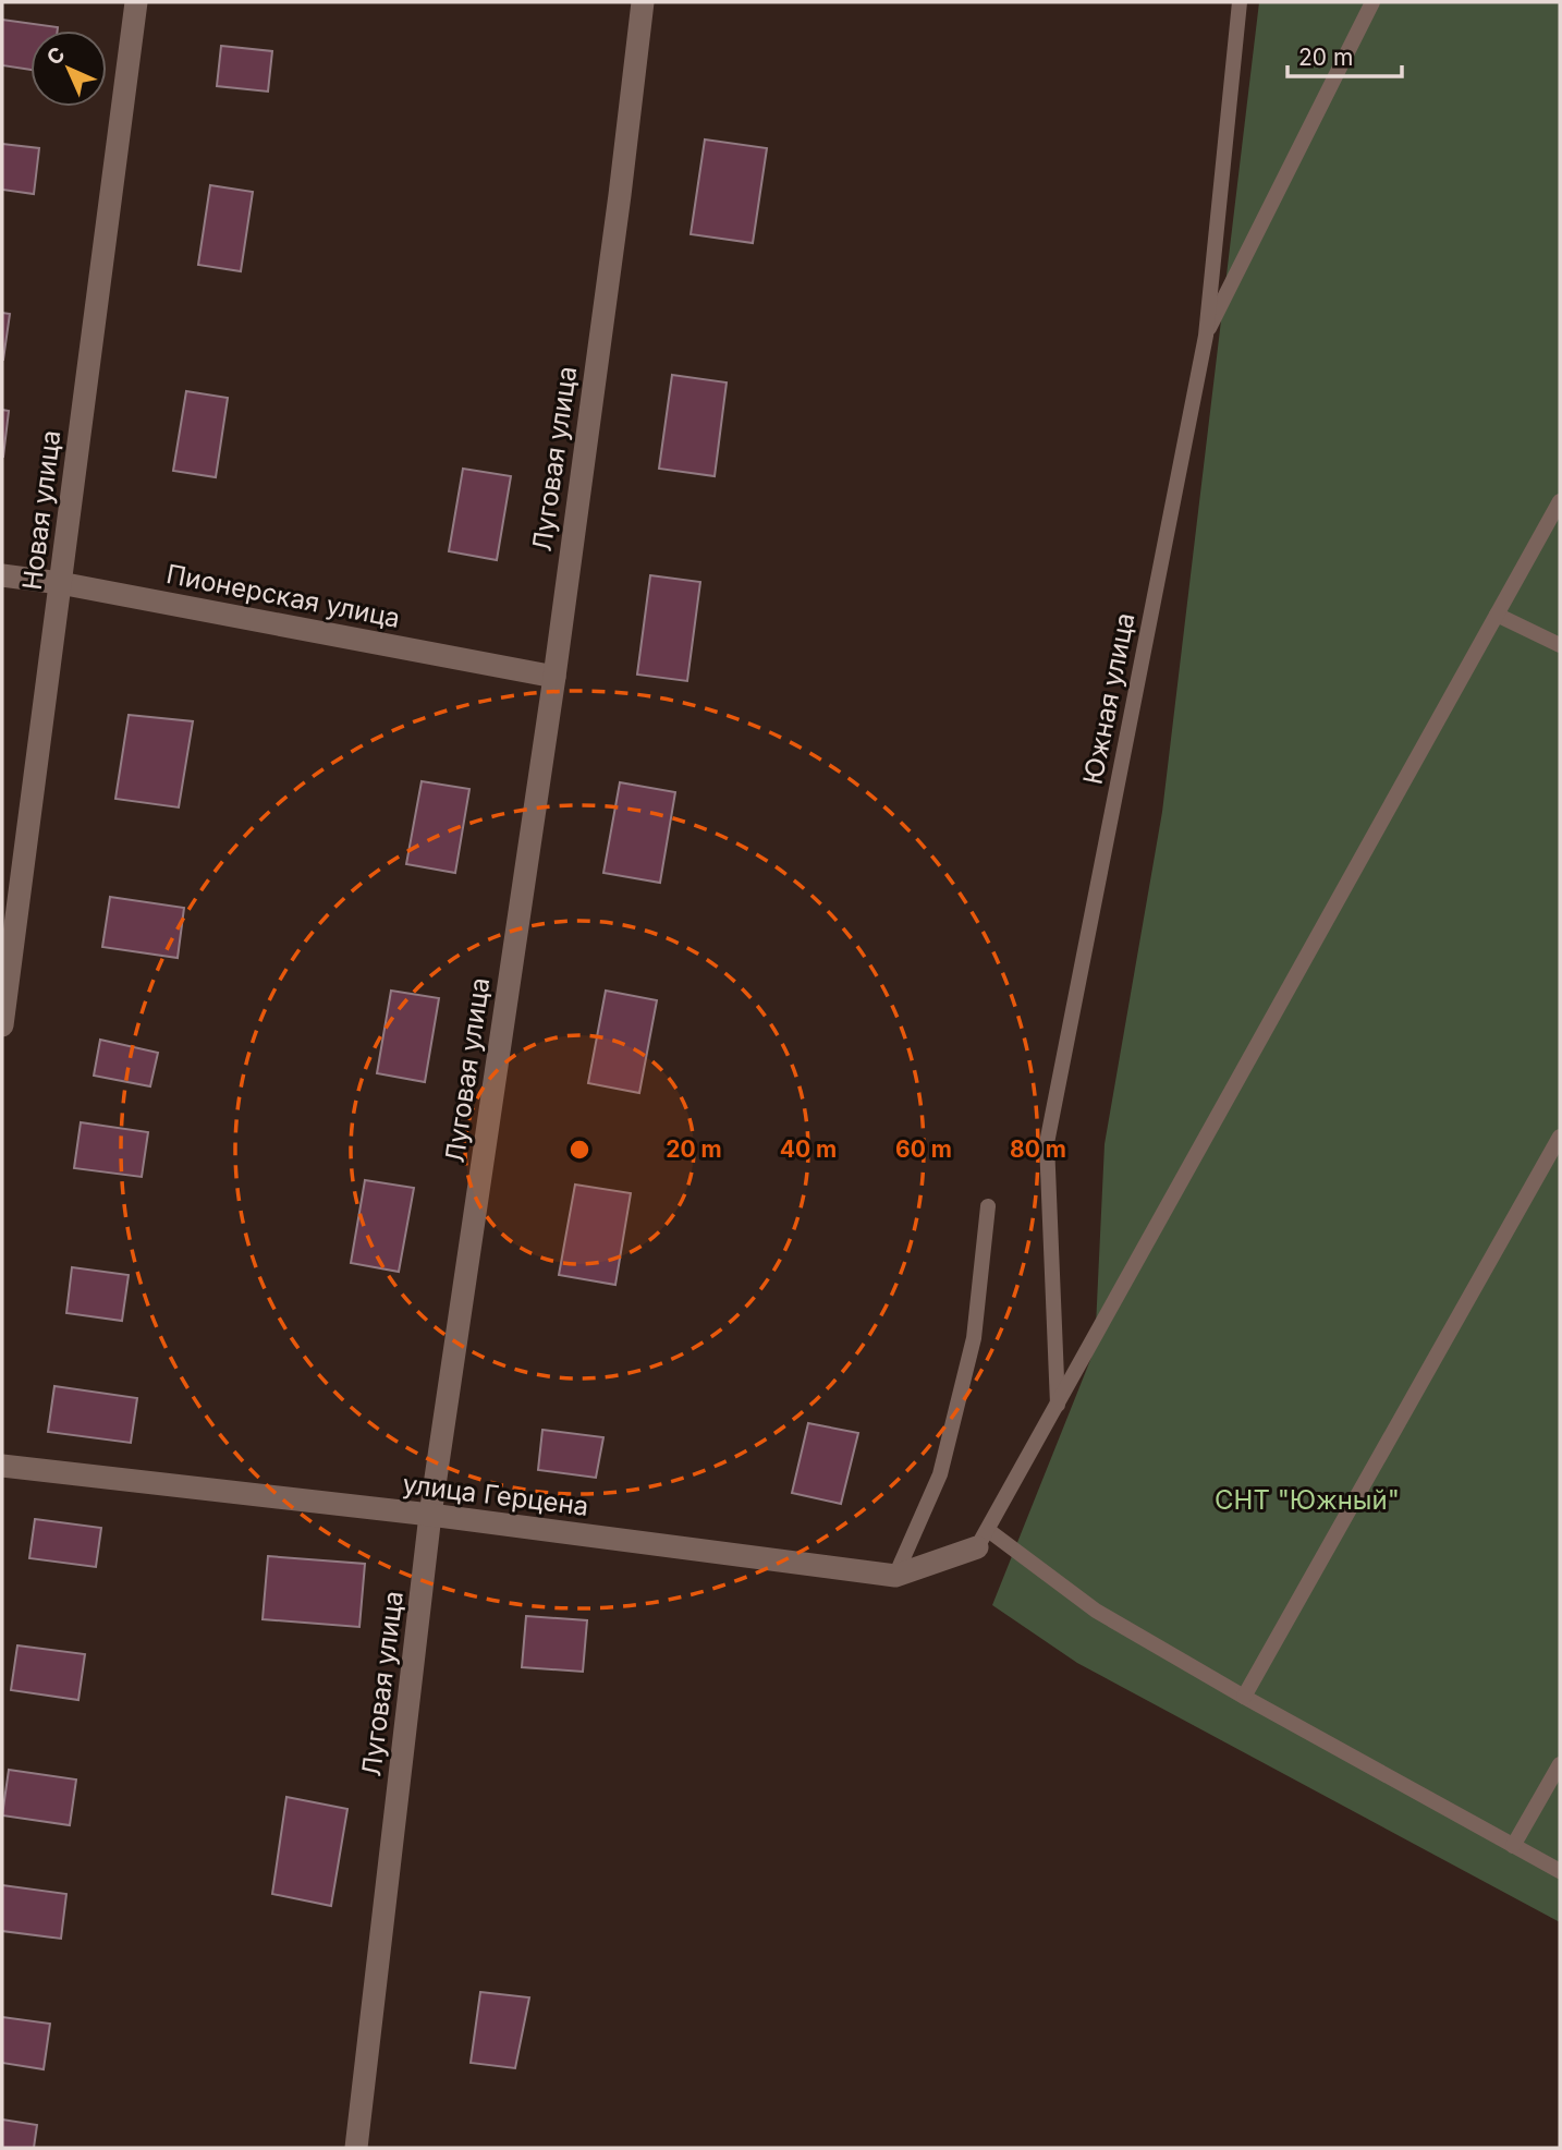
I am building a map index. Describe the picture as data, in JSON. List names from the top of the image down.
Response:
{
  "streets": {
    "street": [
      "Луговая улица",
      "Новая улица",
      "Пионерская улица",
      "улица Герцена"
    ],
    "lane": ["Южная улица"]
  },
  "crossings": [
    ["Луговая улица", "Пионерская улица"],
    ["Луговая улица", "улица Герцена"],
    ["Новая улица", "Пионерская улица"]
  ],
  "parks": ["СНТ \"Южный\""],
  "scale_bar": "20 m",
  "north": "top left",
  "rings": [
    "20 m",
    "40 m",
    "60 m",
    "80 m"
  ]
}
